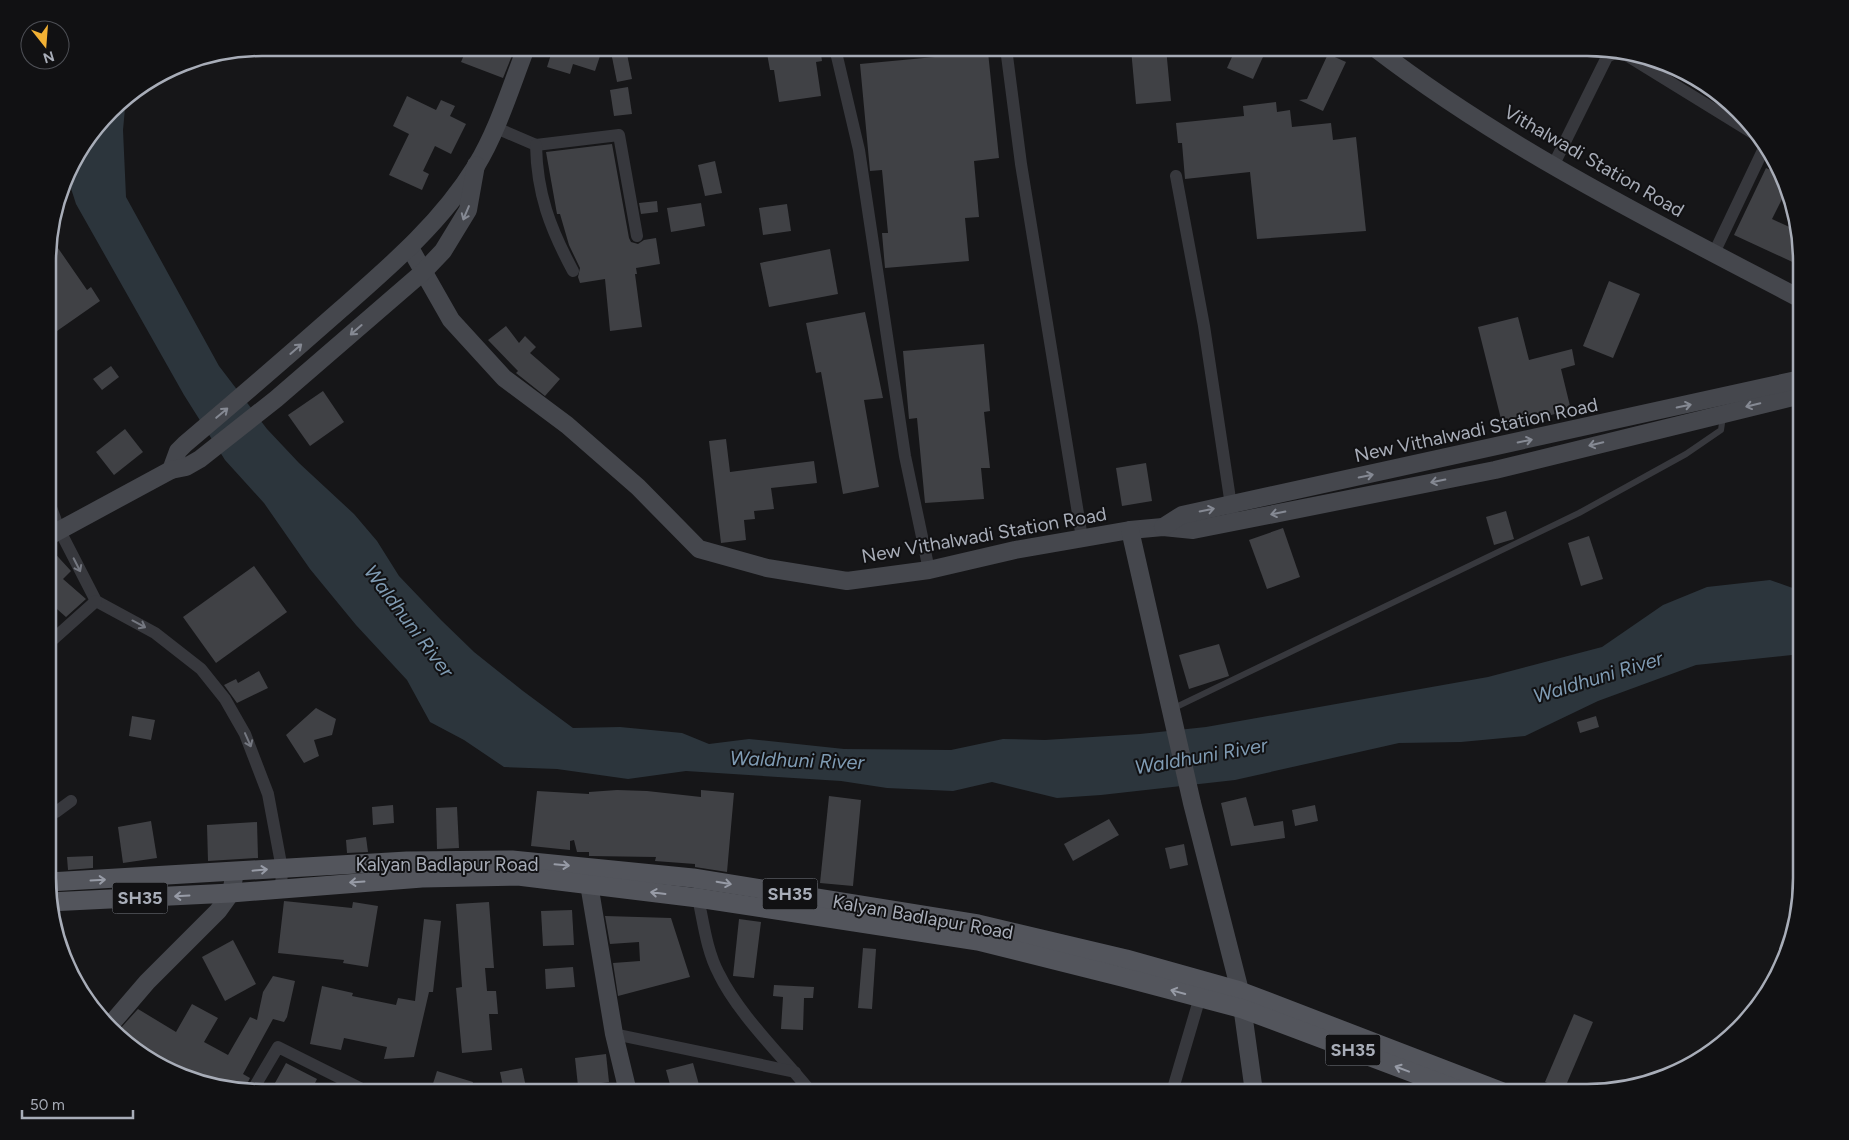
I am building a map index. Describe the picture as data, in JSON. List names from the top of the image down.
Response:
{
  "streets": {
    "main road": ["Kalyan Badlapur Road", "SH35"],
    "street": ["Vithalwadi Station Road", "New Vithalwadi Station Road"]
  },
  "water": ["Waldhuni River"],
  "scale_bar": "50 m",
  "north": "bottom"
}
